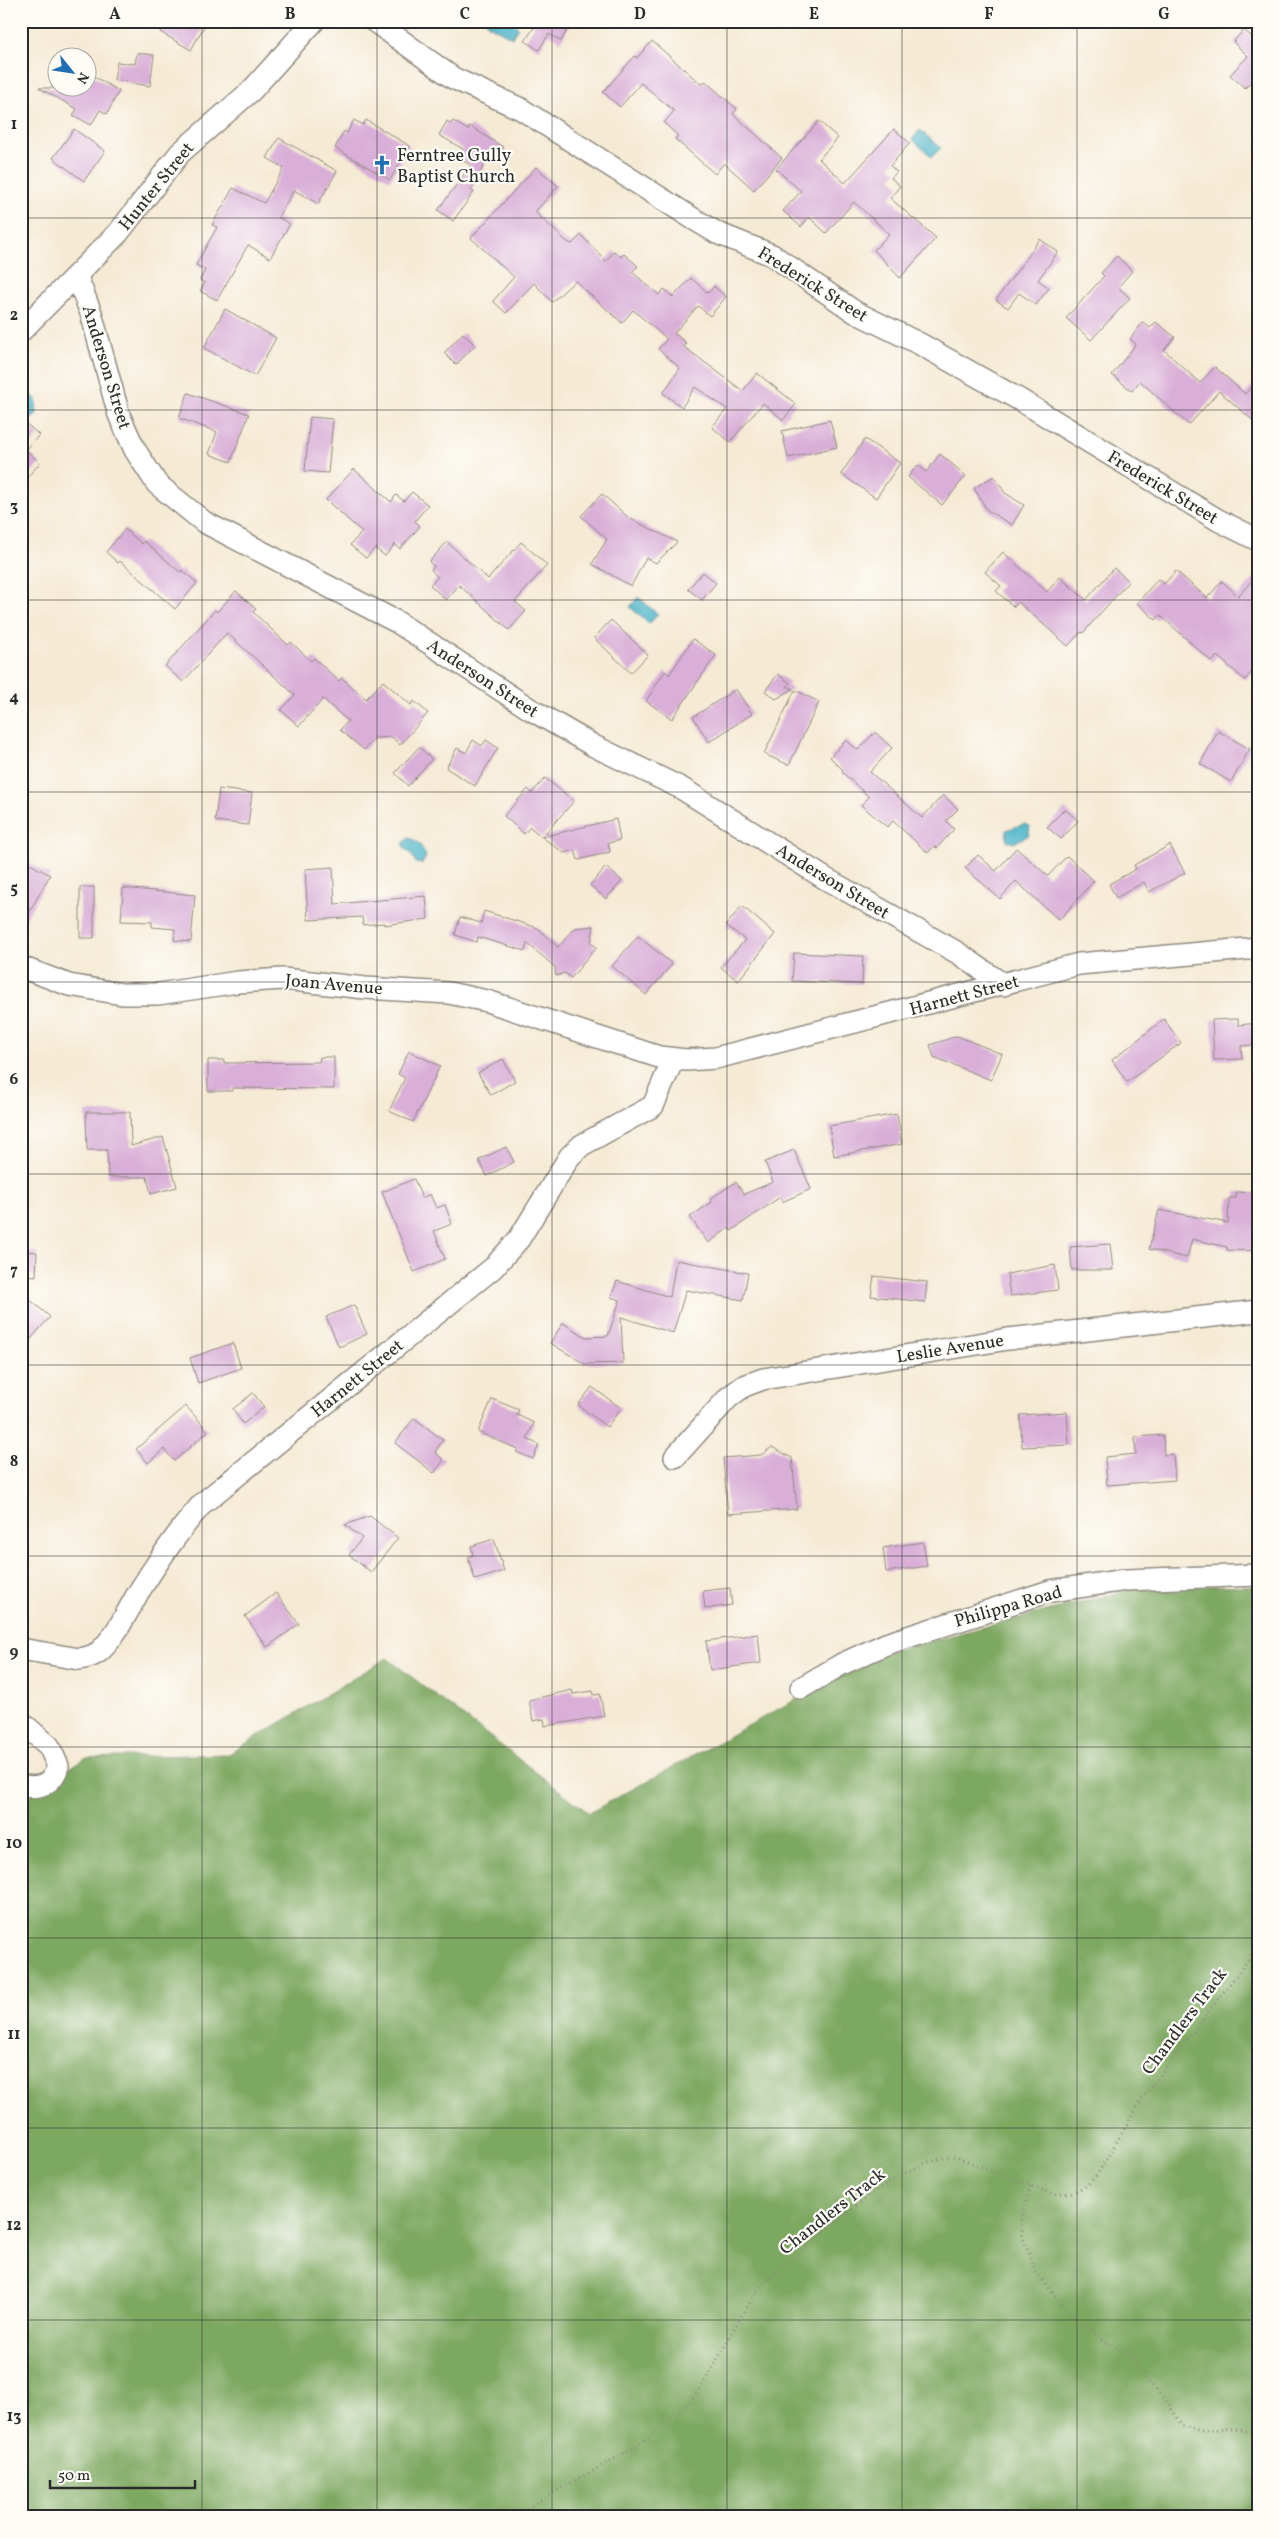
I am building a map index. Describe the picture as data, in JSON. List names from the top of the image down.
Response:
{
  "streets": {
    "street": [
      "Hunter Street",
      "Frederick Street",
      "Anderson Street",
      "Joan Avenue",
      "Harnett Street",
      "Leslie Avenue",
      "Philippa Road"
    ],
    "path": ["Chandlers Track"]
  },
  "crossings": [
    ["Hunter Street", "Anderson Street"],
    ["Anderson Street", "Harnett Street"],
    ["Joan Avenue", "Harnett Street"]
  ],
  "places": {
    "church": ["Ferntree Gully Baptist Church"]
  },
  "scale_bar": "50 m",
  "north": "bottom right",
  "grid": {
    "columns": [
      "A",
      "B",
      "C",
      "D",
      "E",
      "F",
      "G"
    ],
    "rows": [
      "1",
      "2",
      "3",
      "4",
      "5",
      "6",
      "7",
      "8",
      "9",
      "10",
      "11",
      "12",
      "13"
    ]
  }
}
